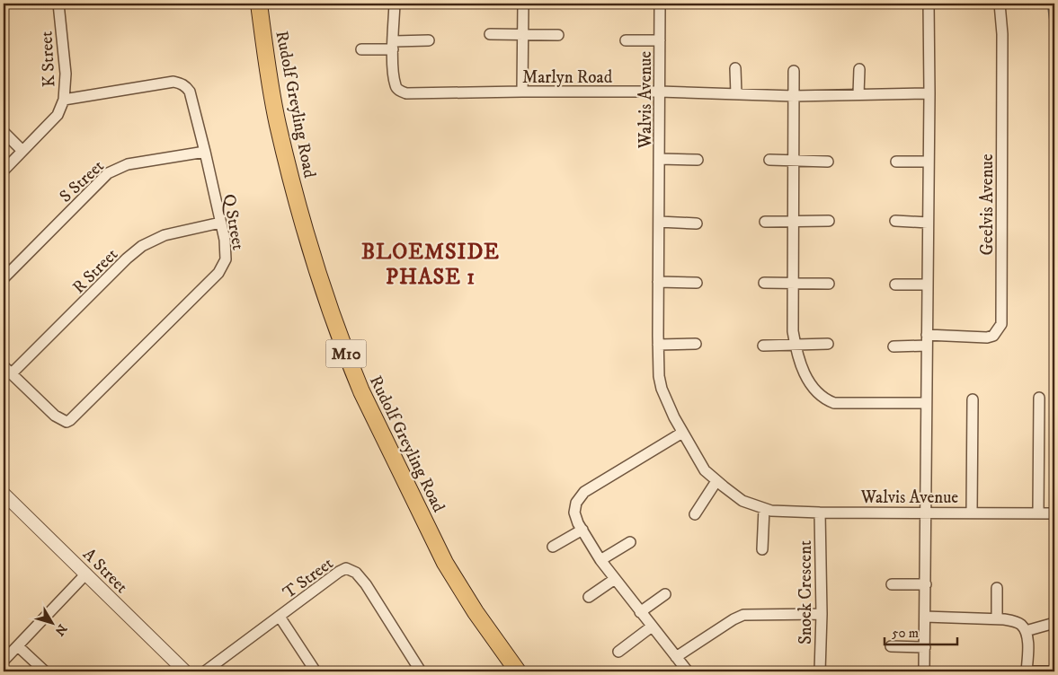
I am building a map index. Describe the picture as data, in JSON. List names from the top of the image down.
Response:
{
  "streets": {
    "main road": ["Rudolf Greyling Road", "M10"],
    "street": [
      "K Street",
      "Marlyn Road",
      "Walvis Avenue",
      "S Street",
      "Geelvis Avenue",
      "Q Street",
      "R Street",
      "A Street",
      "T Street",
      "Snoek Crescent"
    ]
  },
  "crossings": [
    ["K Street", "Q Street"],
    ["Marlyn Road", "Walvis Avenue"],
    ["Walvis Avenue", "Snoek Crescent"],
    ["S Street", "Q Street"],
    ["Q Street", "R Street"]
  ],
  "districts": ["BLOEMSIDE PHASE 1"],
  "scale_bar": "50 m",
  "north": "bottom right"
}
